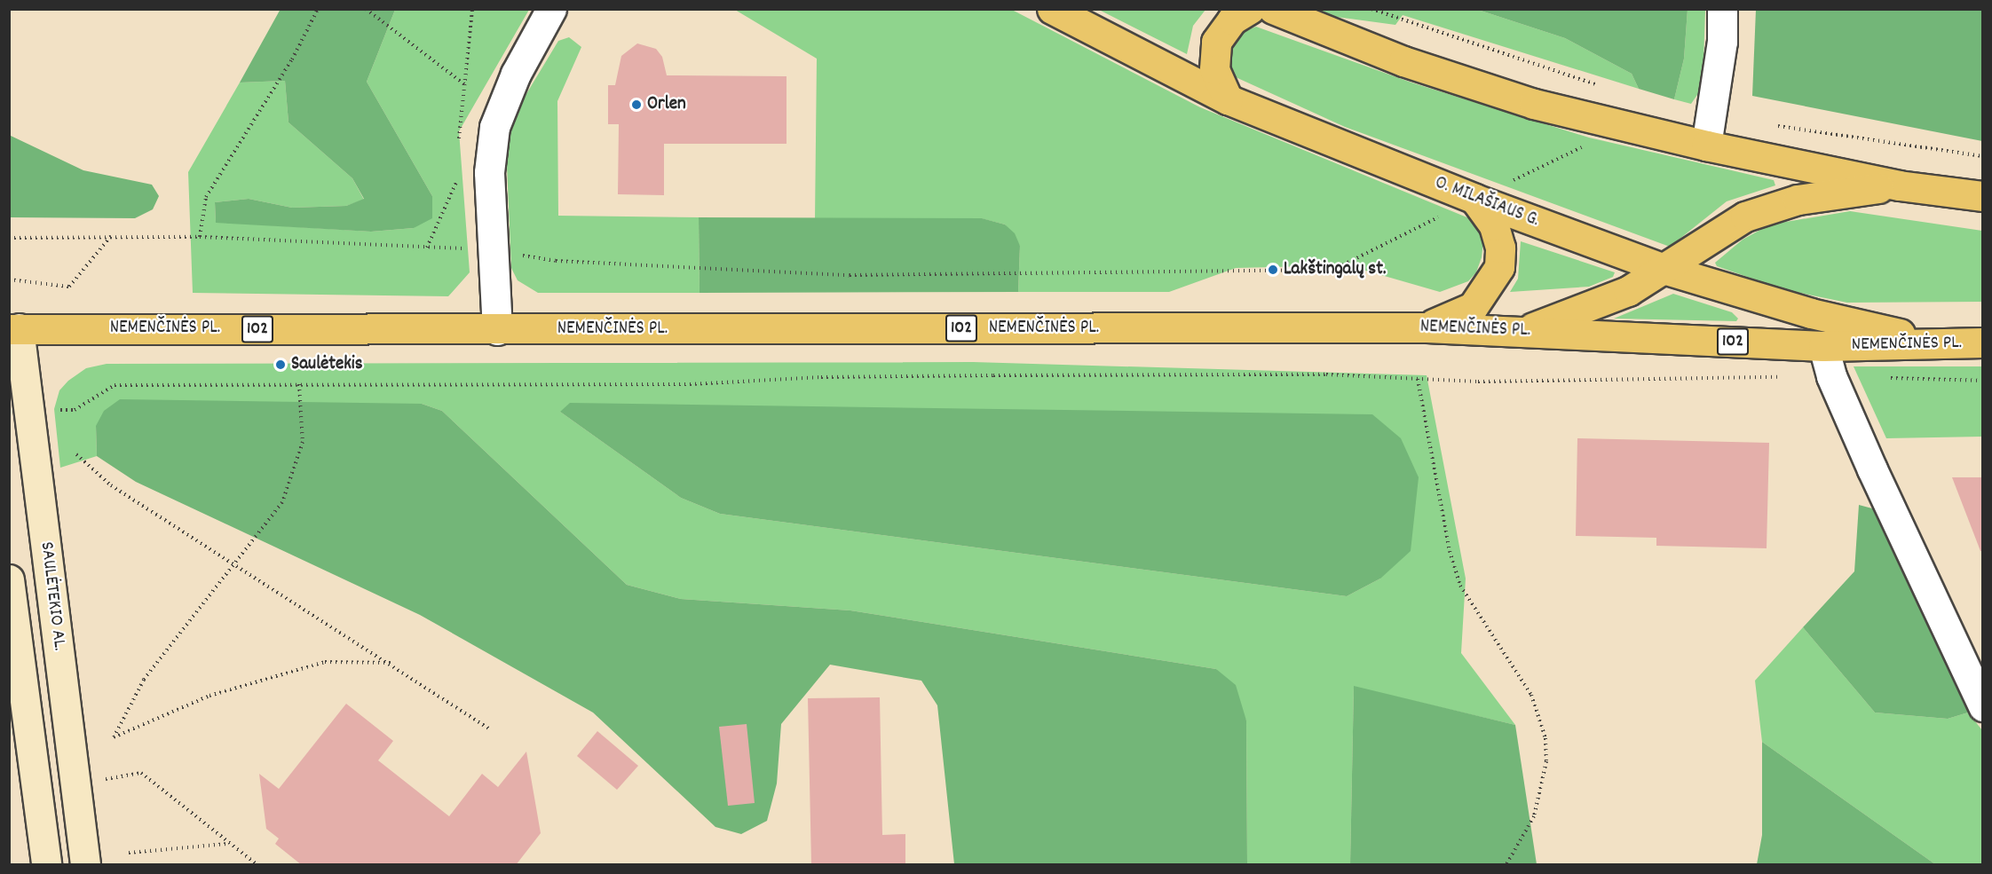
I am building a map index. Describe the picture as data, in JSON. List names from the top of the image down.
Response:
{
  "streets": {
    "main road": [
      "O. MILAŠIAUS G.",
      "NEMENČINĖS PL.",
      "102",
      "SAULĖTEKIO AL."
    ]
  },
  "crossings": [
    ["O. MILAŠIAUS G.", "NEMENČINĖS PL."],
    ["O. MILAŠIAUS G.", "102"],
    ["NEMENČINĖS PL.", "102"],
    ["NEMENČINĖS PL.", "SAULĖTEKIO AL."]
  ],
  "places": ["Orlen", "Lakštingalų st.", "Saulėtekis"]
}
